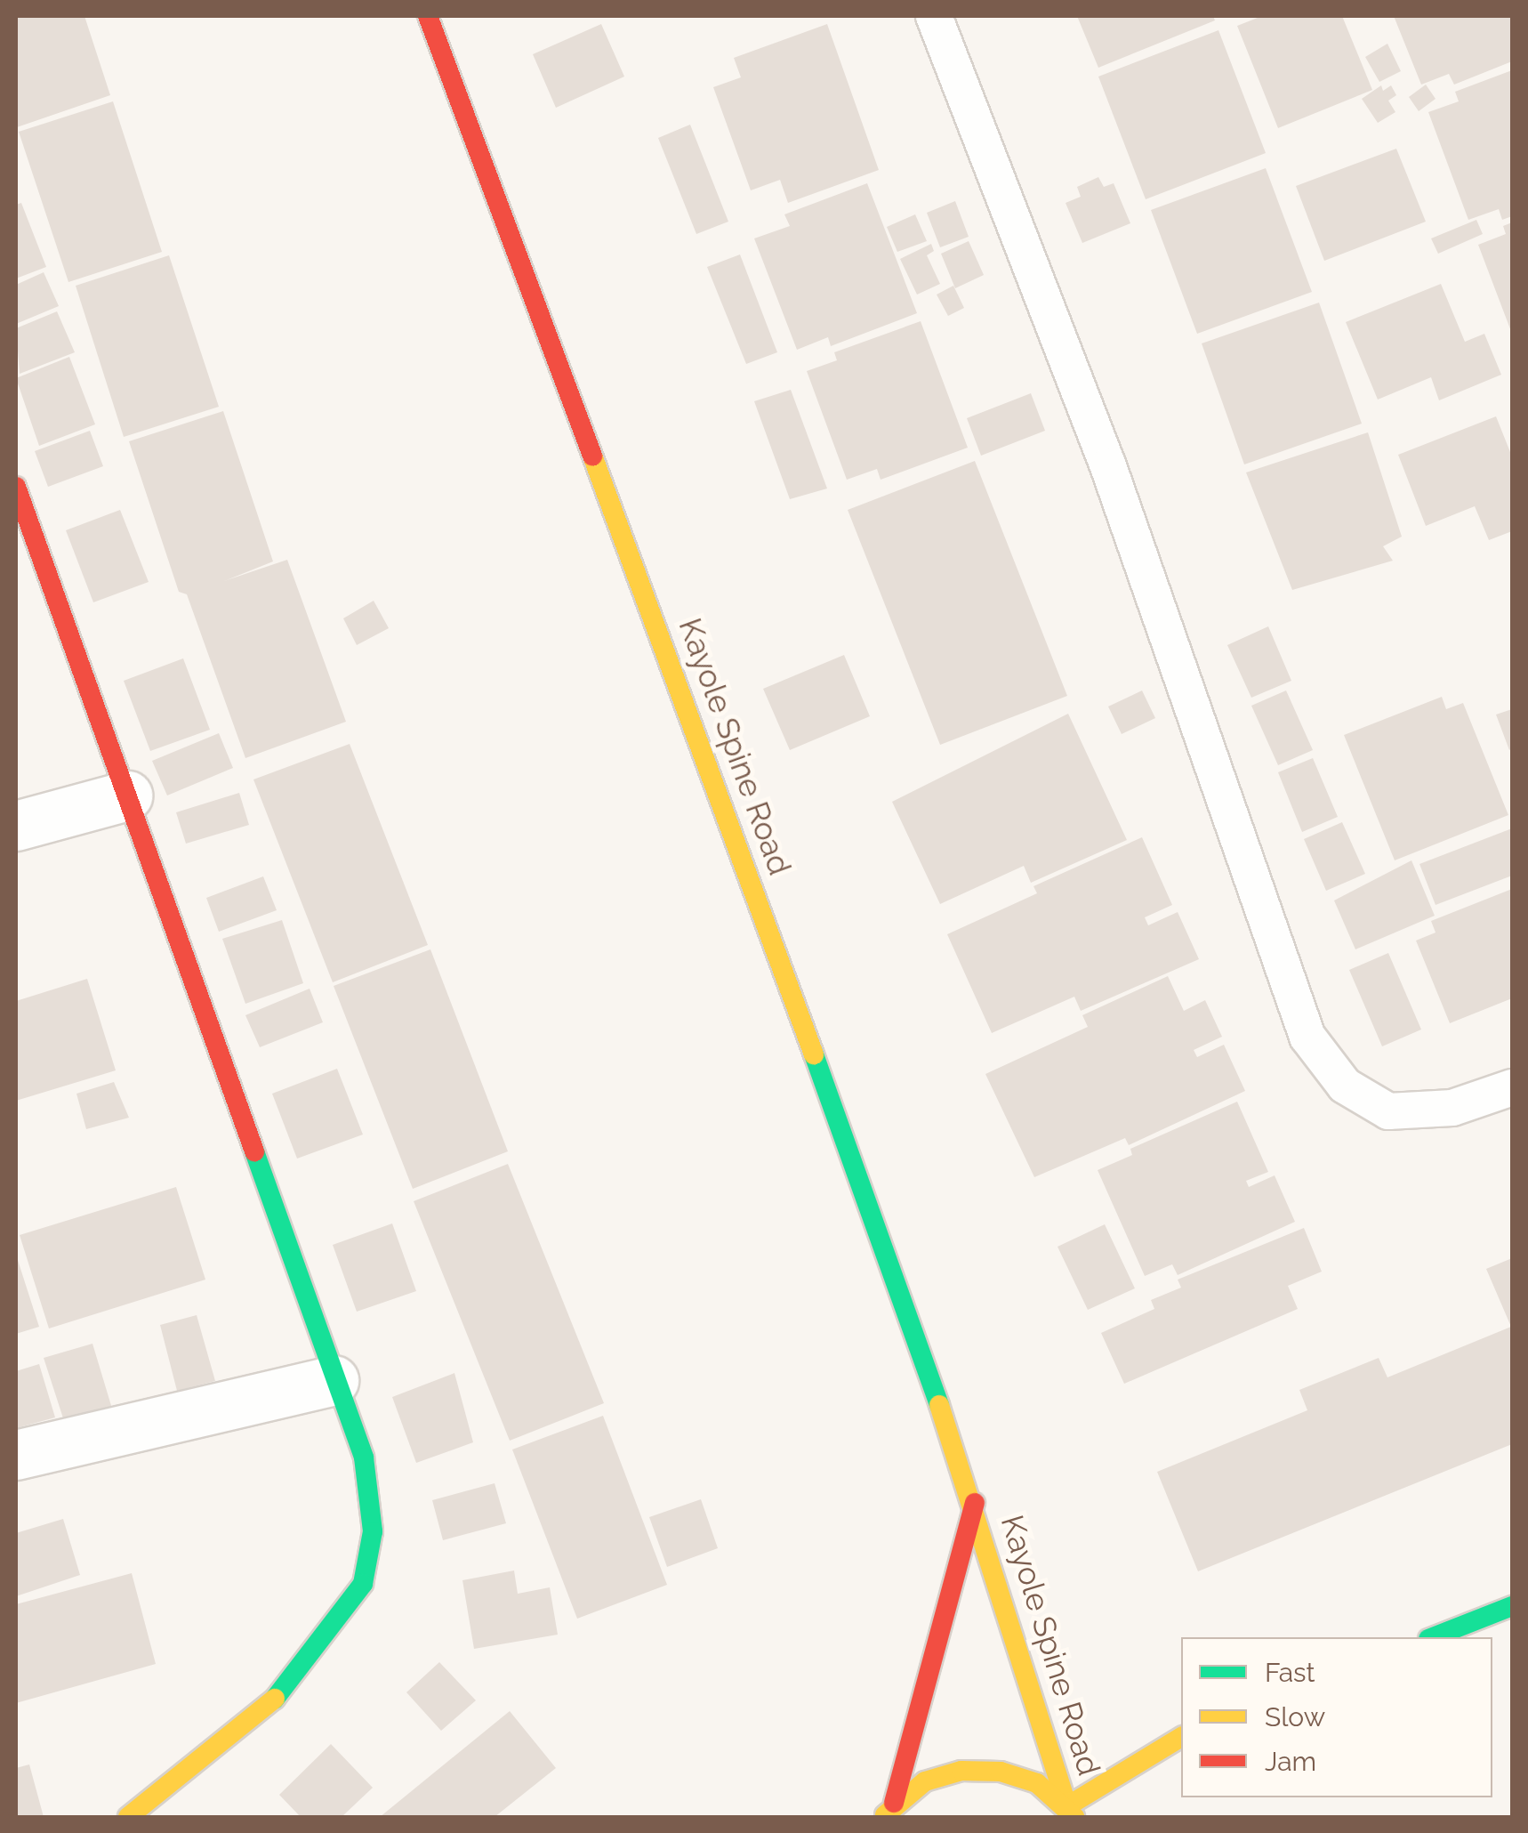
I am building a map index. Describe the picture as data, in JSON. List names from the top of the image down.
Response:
{
  "streets": {
    "main road": ["Kayole Spine Road"]
  },
  "legend": ["Fast", "Slow", "Jam"]
}
